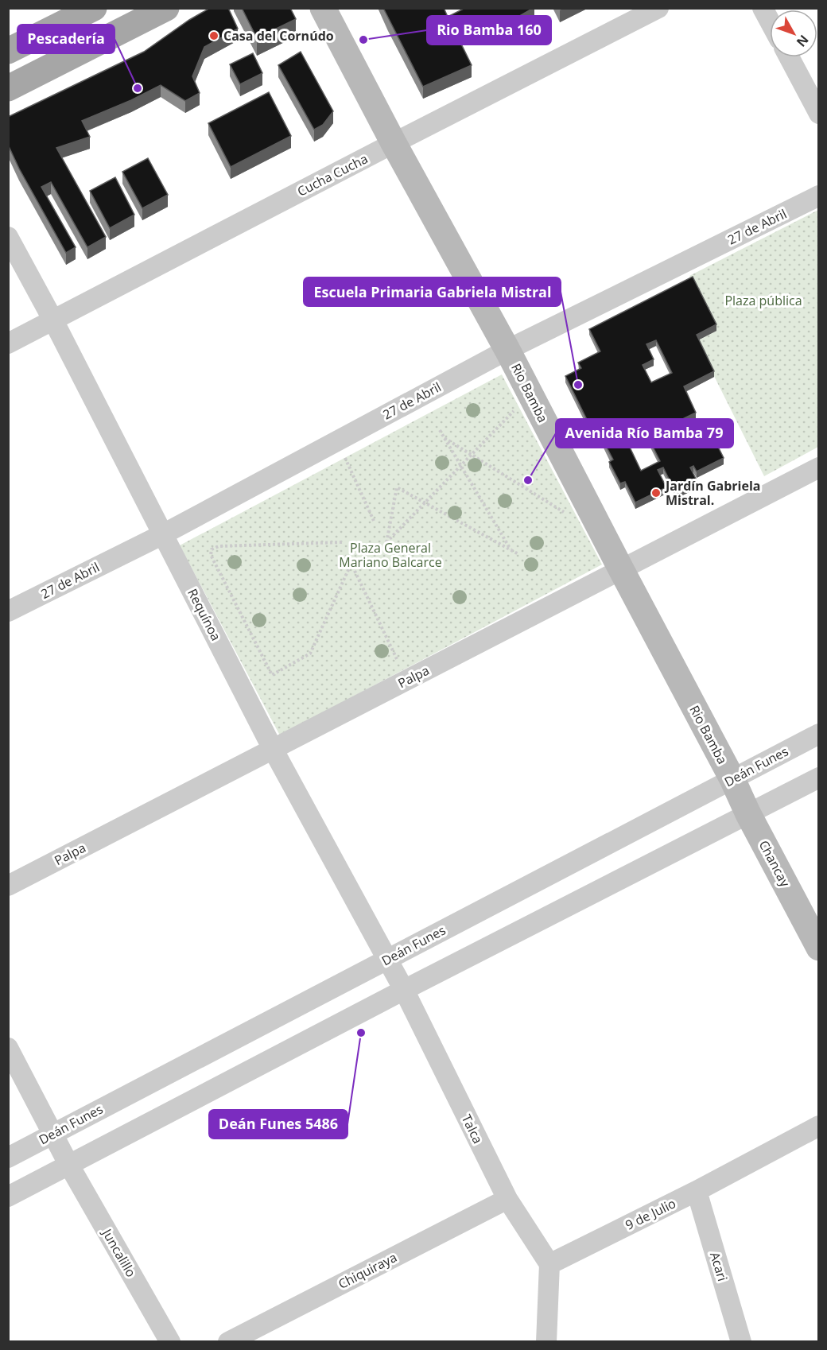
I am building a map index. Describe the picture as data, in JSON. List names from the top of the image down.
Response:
{
  "streets": {
    "main road": ["Rio Bamba", "Chancay"],
    "street": [
      "Cucha Cucha",
      "27 de Abril",
      "Requínoa",
      "Palpa",
      "Deán Funes",
      "Talca",
      "9 de Julio",
      "Juncalillo",
      "Acari",
      "Chiquiraya"
    ]
  },
  "crossings": [
    ["Cucha Cucha", "Rio Bamba"],
    ["Cucha Cucha", "Requínoa"],
    ["27 de Abril", "Rio Bamba"],
    ["27 de Abril", "Requínoa"],
    ["Rio Bamba", "Palpa"],
    ["Rio Bamba", "Deán Funes"],
    ["Rio Bamba", "Chancay"],
    ["Requínoa", "Palpa"],
    ["Requínoa", "Deán Funes"],
    ["Requínoa", "Talca"],
    ["Deán Funes", "Chancay"],
    ["Deán Funes", "Juncalillo"],
    ["Talca", "9 de Julio"],
    ["Talca", "Chiquiraya"],
    ["9 de Julio", "Acari"]
  ],
  "parks": ["Plaza pública", "Plaza General Mariano Balcarce"],
  "places": [
    "Casa del Cornúdo",
    "Rio Bamba 160",
    "Pescadería",
    "Escuela Primaria Gabriela Mistral",
    "Avenida Río Bamba 79",
    "Jardín Gabriela Mistral.",
    "Deán Funes 5486"
  ],
  "north": "bottom right"
}
